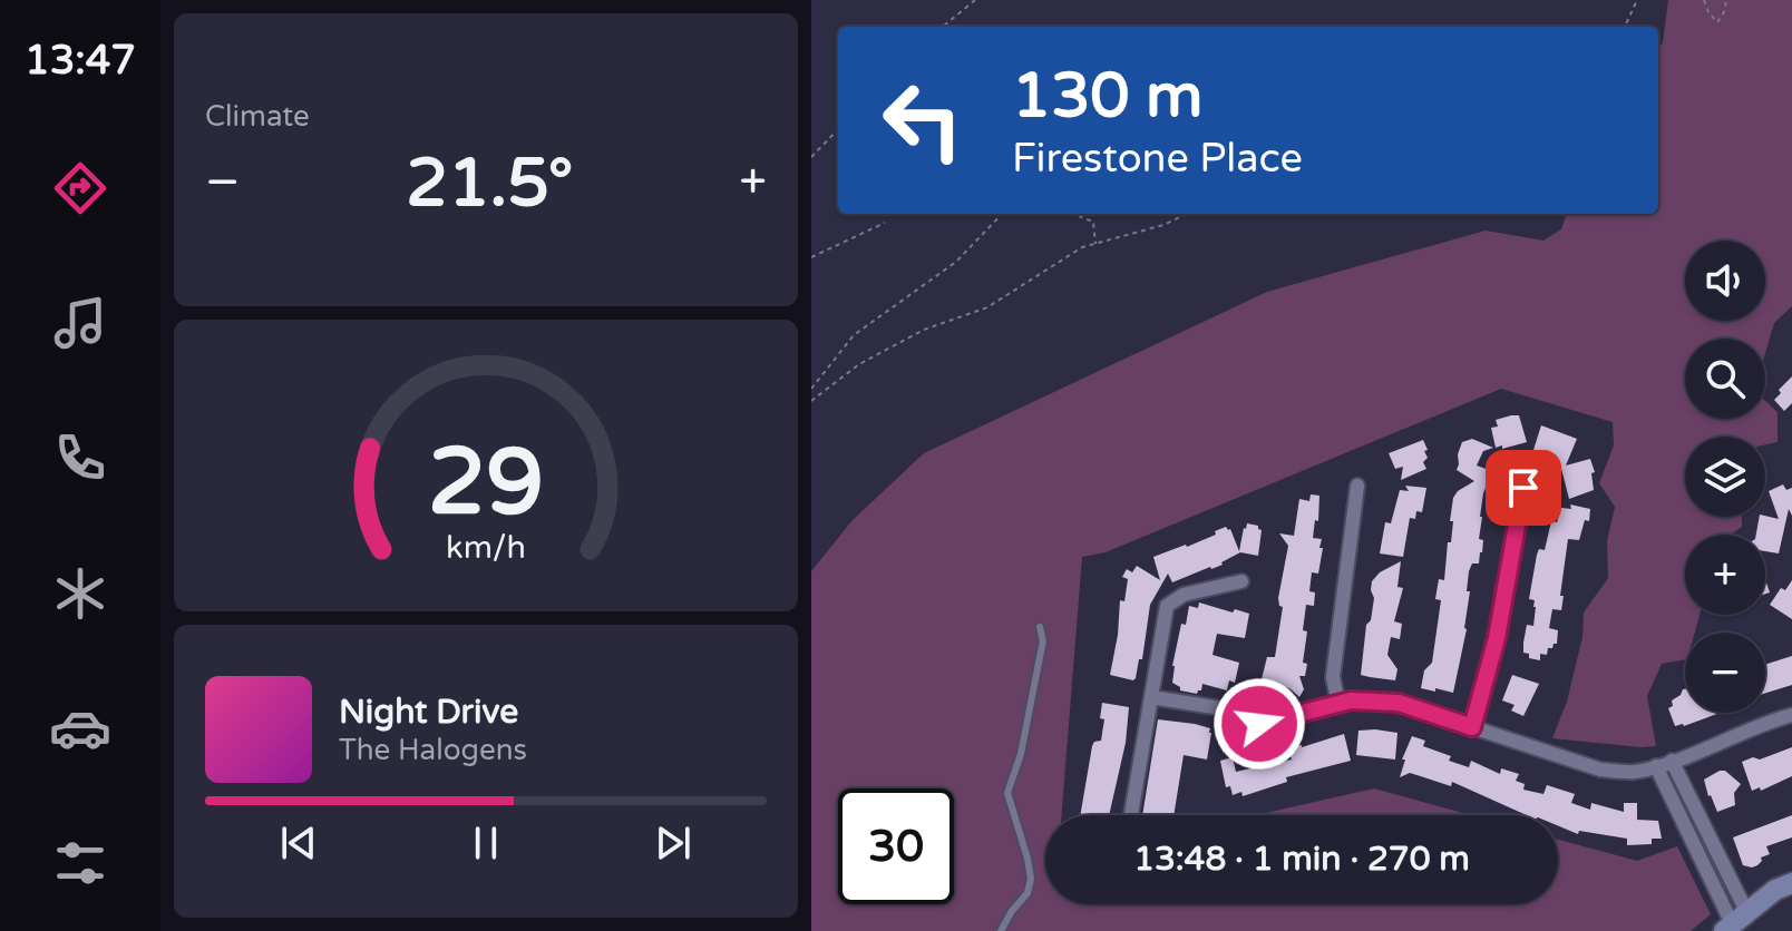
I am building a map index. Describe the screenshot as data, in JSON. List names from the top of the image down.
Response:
{
  "page": {
    "tabs": "13:47",
    "tile": "Climate",
    "turn": ["130 m", "Firestone Place"],
    "heat": ["−", "21.5°", "+"],
    "map_buttons": ["+", "−"],
    "song": ["Night Drive", "The Halogens"],
    "limit": "30",
    "trip": "13:48 · 1 min · 270 m",
    "gauge": ["29", "km/h"]
  }
}
